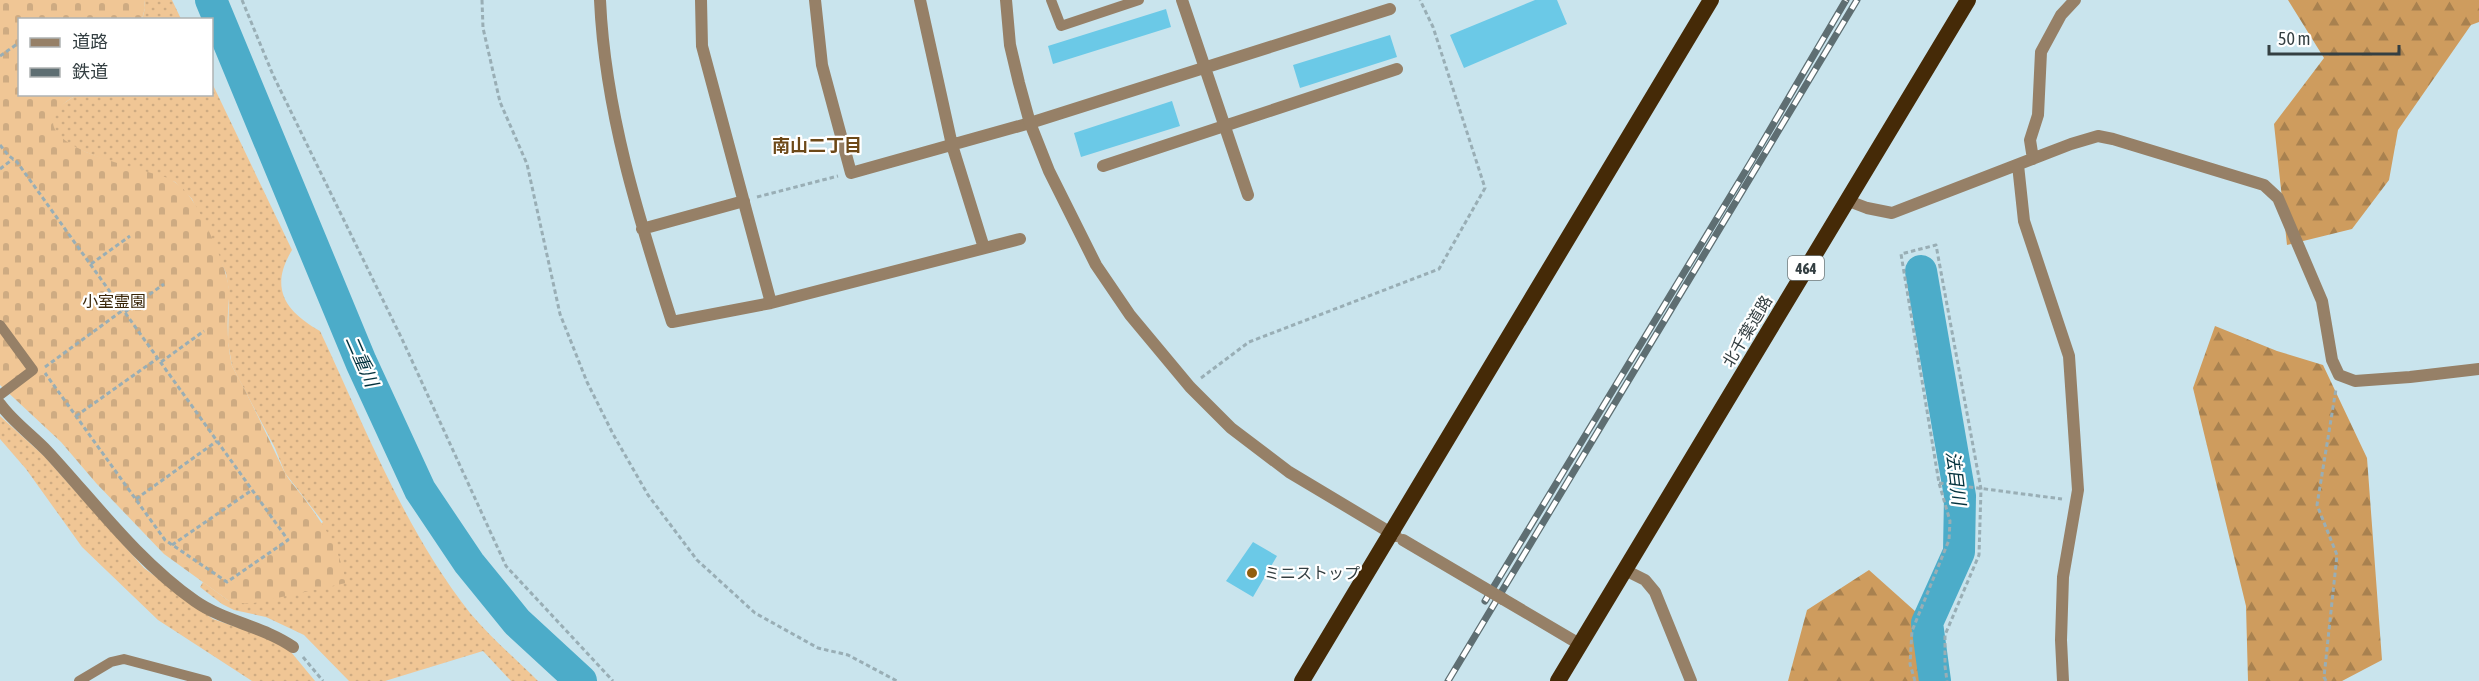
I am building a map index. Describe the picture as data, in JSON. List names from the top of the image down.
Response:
{
  "streets": {
    "highway": ["464", "北千葉道路"]
  },
  "districts": ["南山二丁目"],
  "water": ["二重川", "法目川"],
  "parks": ["小室霊園"],
  "places": ["ミニストップ"],
  "legend": ["道路", "鉄道"],
  "scale_bar": "50 m"
}
